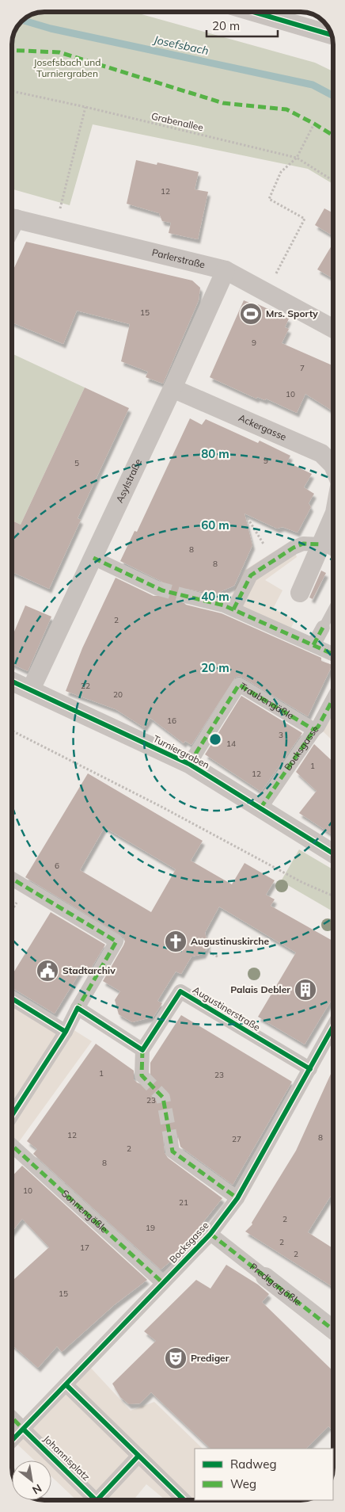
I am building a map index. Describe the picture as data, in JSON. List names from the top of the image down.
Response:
{
  "streets": {
    "street": [
      "Parlerstraße",
      "Ackergasse",
      "Asylstraße",
      "Traubengäßle",
      "Bocksgasse",
      "Turniergraben",
      "Augustinerstraße",
      "Sonnengäßle",
      "Predigergäßle",
      "Johannisplatz"
    ],
    "path": ["Grabenallee"]
  },
  "crossings": [
    ["Parlerstraße", "Asylstraße"],
    ["Ackergasse", "Asylstraße"],
    ["Asylstraße", "Turniergraben"],
    ["Traubengäßle", "Bocksgasse"],
    ["Traubengäßle", "Turniergraben"],
    ["Bocksgasse", "Turniergraben"],
    ["Bocksgasse", "Augustinerstraße"],
    ["Bocksgasse", "Sonnengäßle"],
    ["Bocksgasse", "Predigergäßle"],
    ["Bocksgasse", "Johannisplatz"]
  ],
  "water": ["Josefsbach"],
  "parks": ["Josefsbach und Turniergraben"],
  "places": {
    "sports": ["Mrs. Sporty"],
    "church": ["Augustinuskirche"],
    "public building": ["Stadtarchiv"],
    "building": ["Palais Debler"],
    "theatre": ["Prediger"]
  },
  "house_numbers": [
    "12",
    "15",
    "9",
    "7",
    "10",
    "9",
    "5",
    "8",
    "8",
    "2",
    "22",
    "20",
    "16",
    "3",
    "14",
    "1",
    "12",
    "6",
    "1",
    "23",
    "23",
    "12",
    "8",
    "27",
    "2",
    "8",
    "10",
    "21",
    "2",
    "19",
    "2",
    "17",
    "2",
    "15"
  ],
  "legend": ["Radweg", "Weg"],
  "scale_bar": "20 m",
  "north": "bottom right",
  "rings": [
    "80 m",
    "60 m",
    "40 m",
    "20 m"
  ]
}
